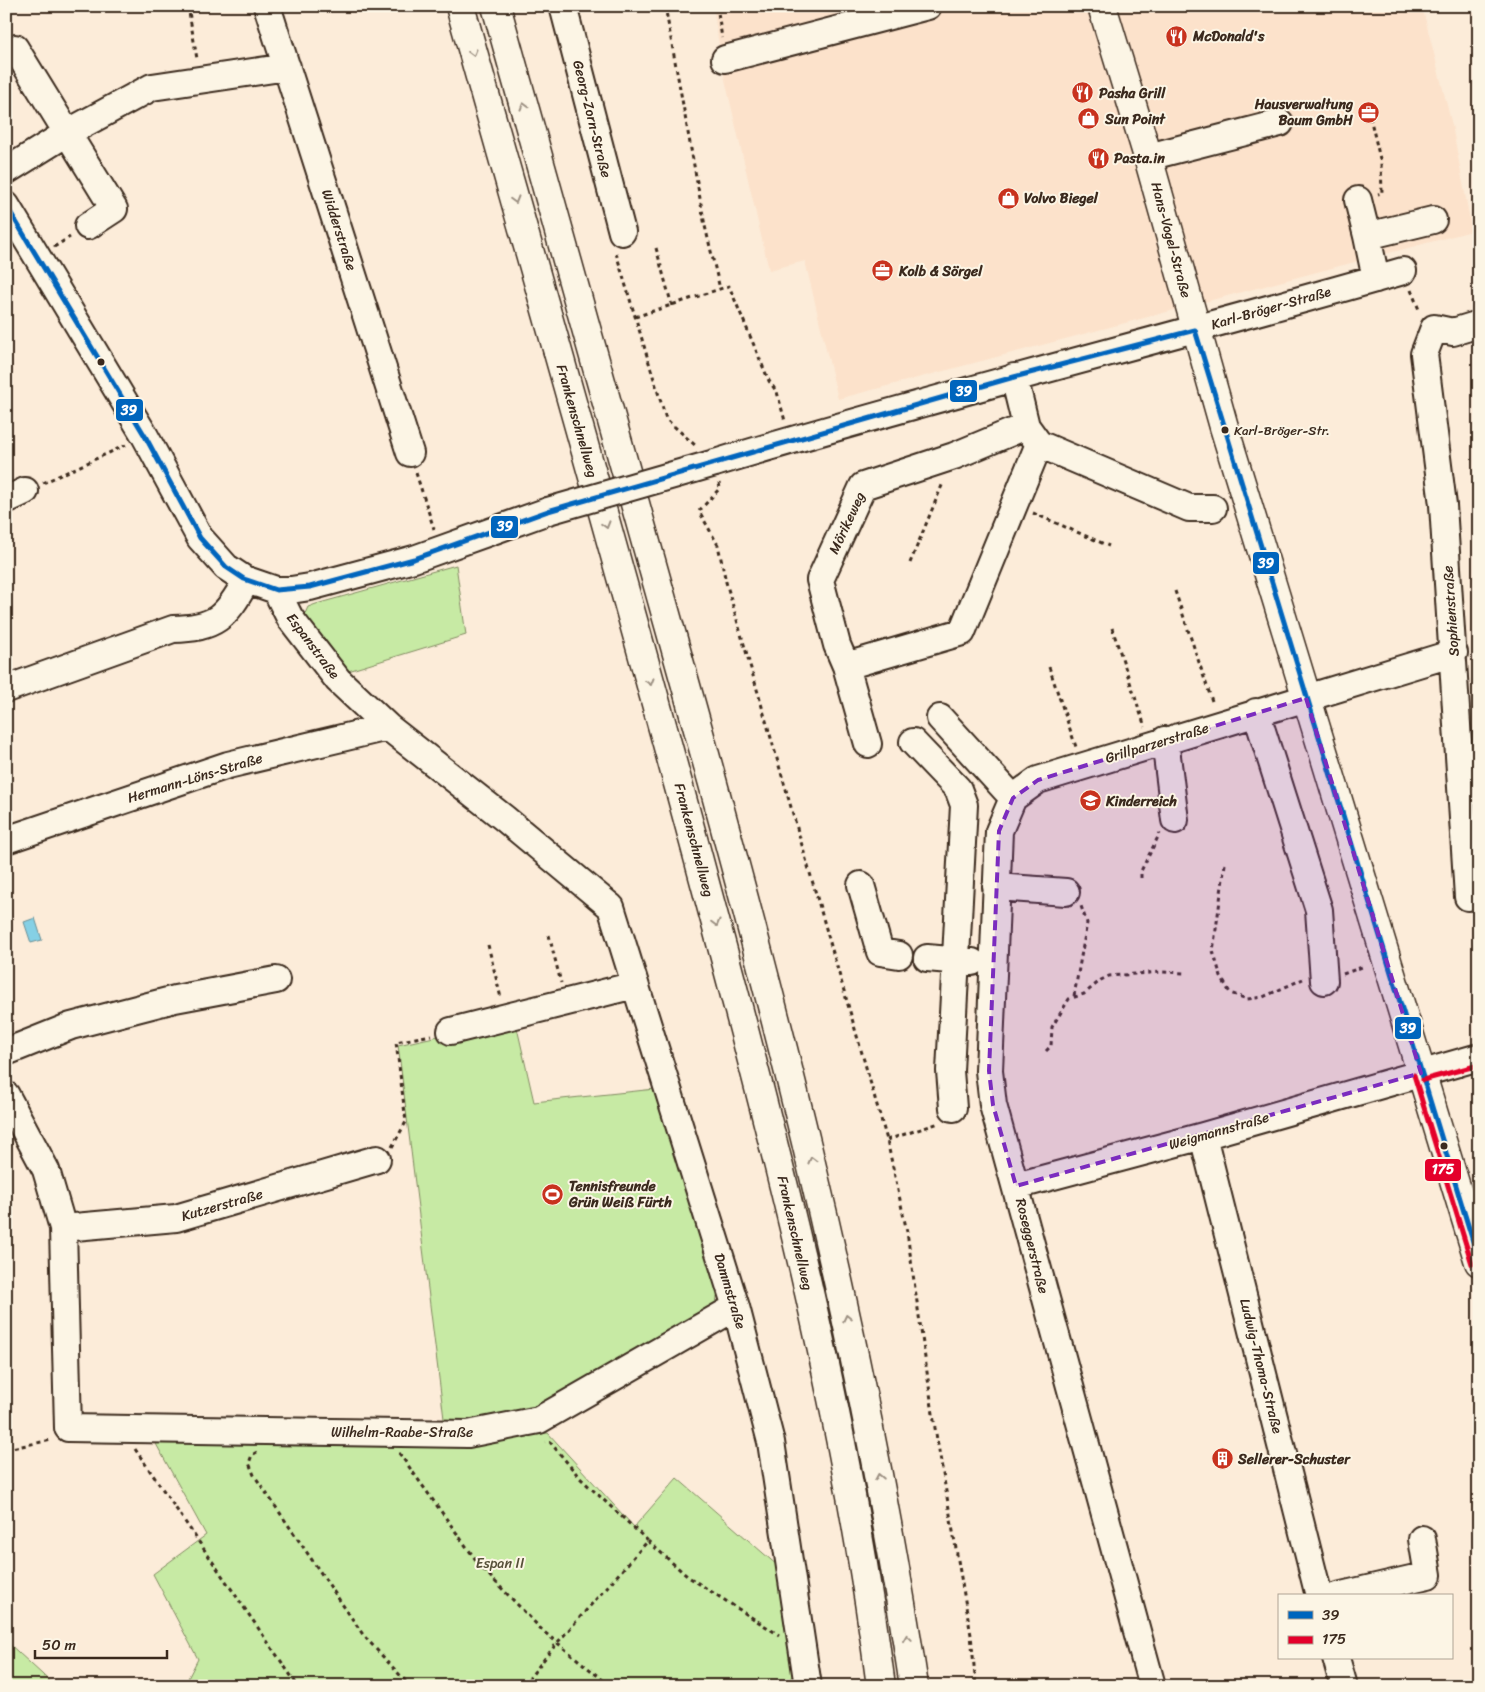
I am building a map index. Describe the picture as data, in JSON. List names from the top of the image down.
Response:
{
  "streets": {
    "main road": ["Hans-Vogel-Straße", "Frankenschnellweg"],
    "street": [
      "Georg-Zorn-Straße",
      "Widderstraße",
      "Karl-Bröger-Straße",
      "Mörikeweg",
      "Sophienstraße",
      "Espanstraße",
      "Grillparzerstraße",
      "Hermann-Löns-Straße",
      "Weigmannstraße",
      "Kutzerstraße",
      "Roseggerstraße",
      "Dammstraße",
      "Ludwig-Thoma-Straße",
      "Wilhelm-Raabe-Straße"
    ]
  },
  "crossings": [
    ["Hans-Vogel-Straße", "Karl-Bröger-Straße"],
    ["Hans-Vogel-Straße", "Grillparzerstraße"],
    ["Hans-Vogel-Straße", "Weigmannstraße"],
    ["Karl-Bröger-Straße", "Espanstraße"],
    ["Sophienstraße", "Grillparzerstraße"],
    ["Espanstraße", "Hermann-Löns-Straße"],
    ["Espanstraße", "Dammstraße"],
    ["Grillparzerstraße", "Roseggerstraße"],
    ["Weigmannstraße", "Roseggerstraße"],
    ["Weigmannstraße", "Ludwig-Thoma-Straße"],
    ["Dammstraße", "Wilhelm-Raabe-Straße"]
  ],
  "parks": ["Espan II"],
  "places": {
    "restaurant": ["McDonald's", "Pasha Grill", "Pasta.in"],
    "office": ["Hausverwaltung Baum GmbH", "Kolb & Sörgel"],
    "shop": ["Sun Point", "Volvo Biegel"],
    "other": ["Karl-Bröger-Str."],
    "school or university": ["Kinderreich"],
    "sports": ["Tennisfreunde Grün Weiß Fürth"],
    "building": ["Sellerer-Schuster"]
  },
  "lines": ["transit line 39", "transit line 175"],
  "legend": ["39", "175"],
  "scale_bar": "50 m"
}
